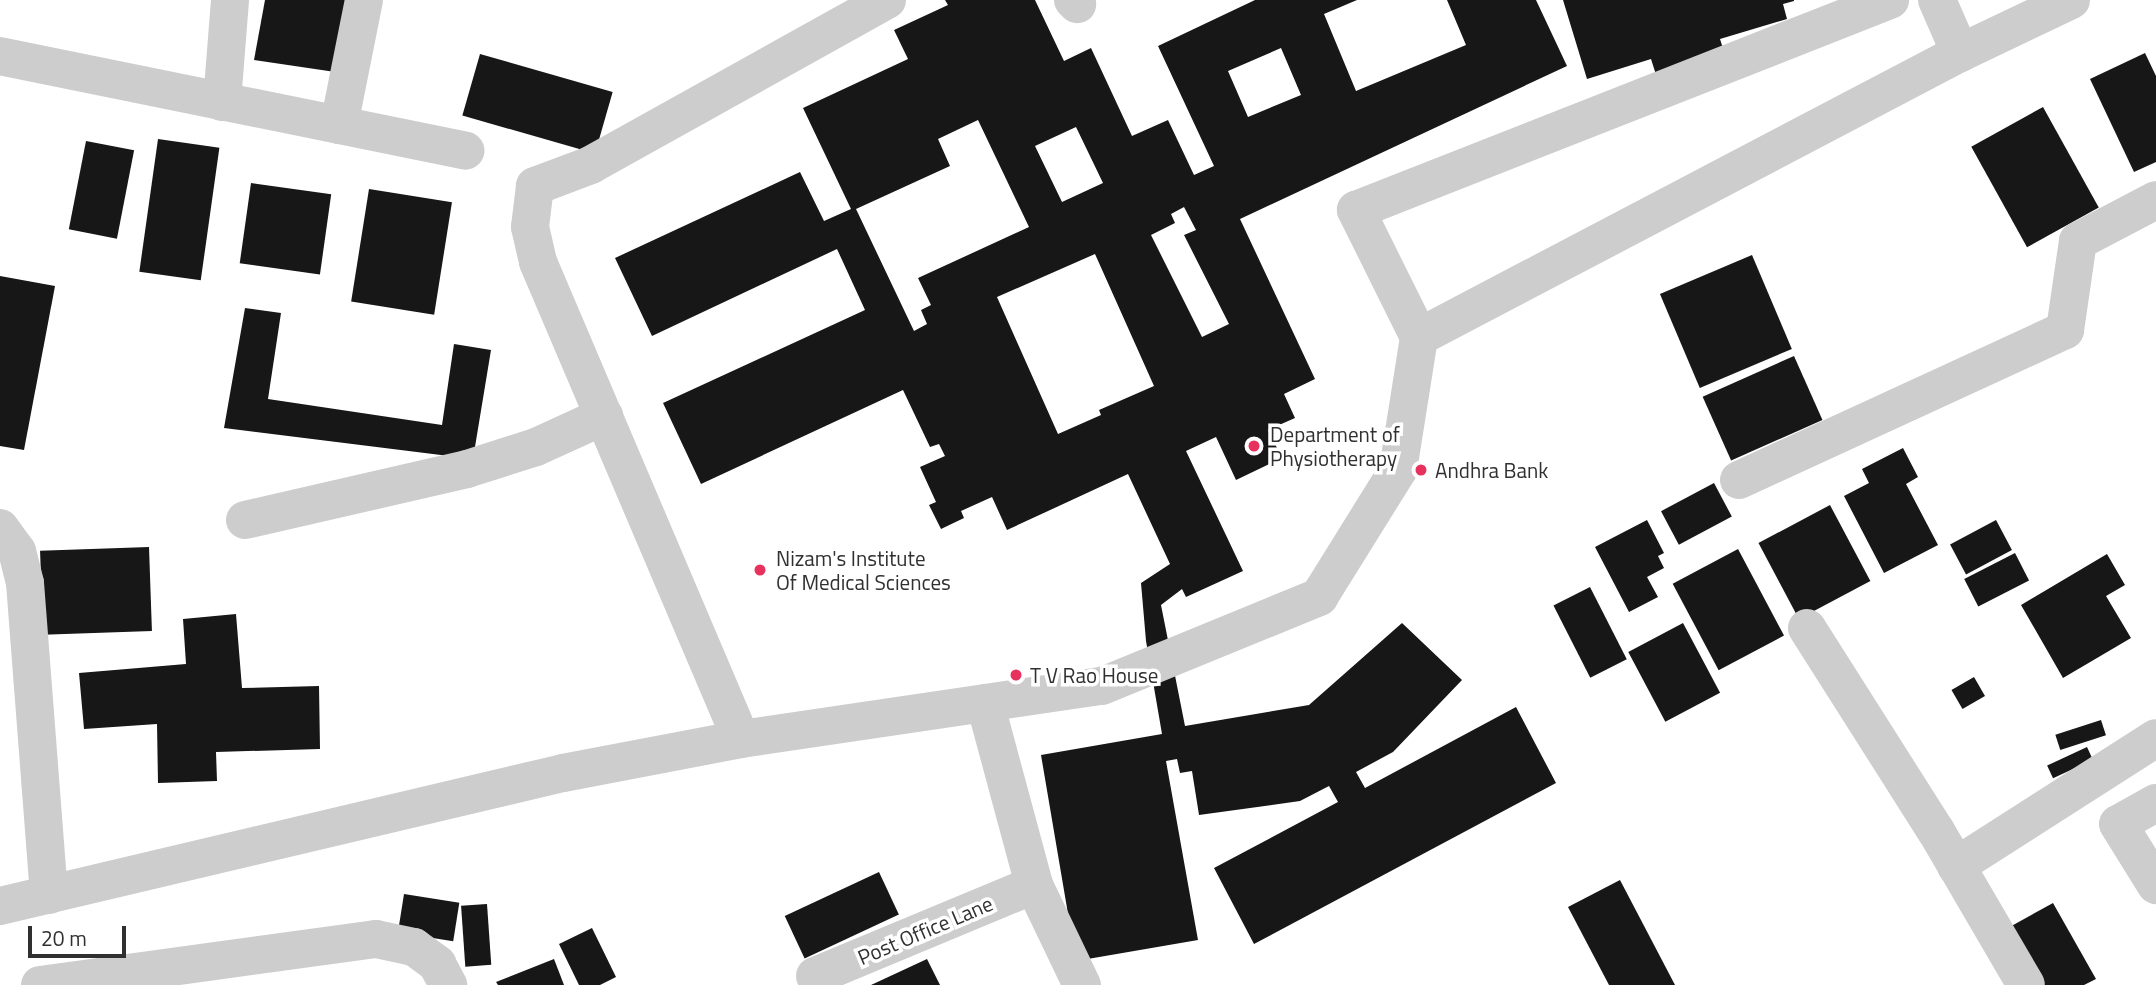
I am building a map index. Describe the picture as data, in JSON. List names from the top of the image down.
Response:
{
  "streets": {
    "street": ["Post Office Lane"]
  },
  "places": [
    "Department of Physiotherapy",
    "Andhra Bank",
    "Nizam's Institute Of Medical Sciences",
    "T V Rao House"
  ],
  "scale_bar": "20 m"
}
